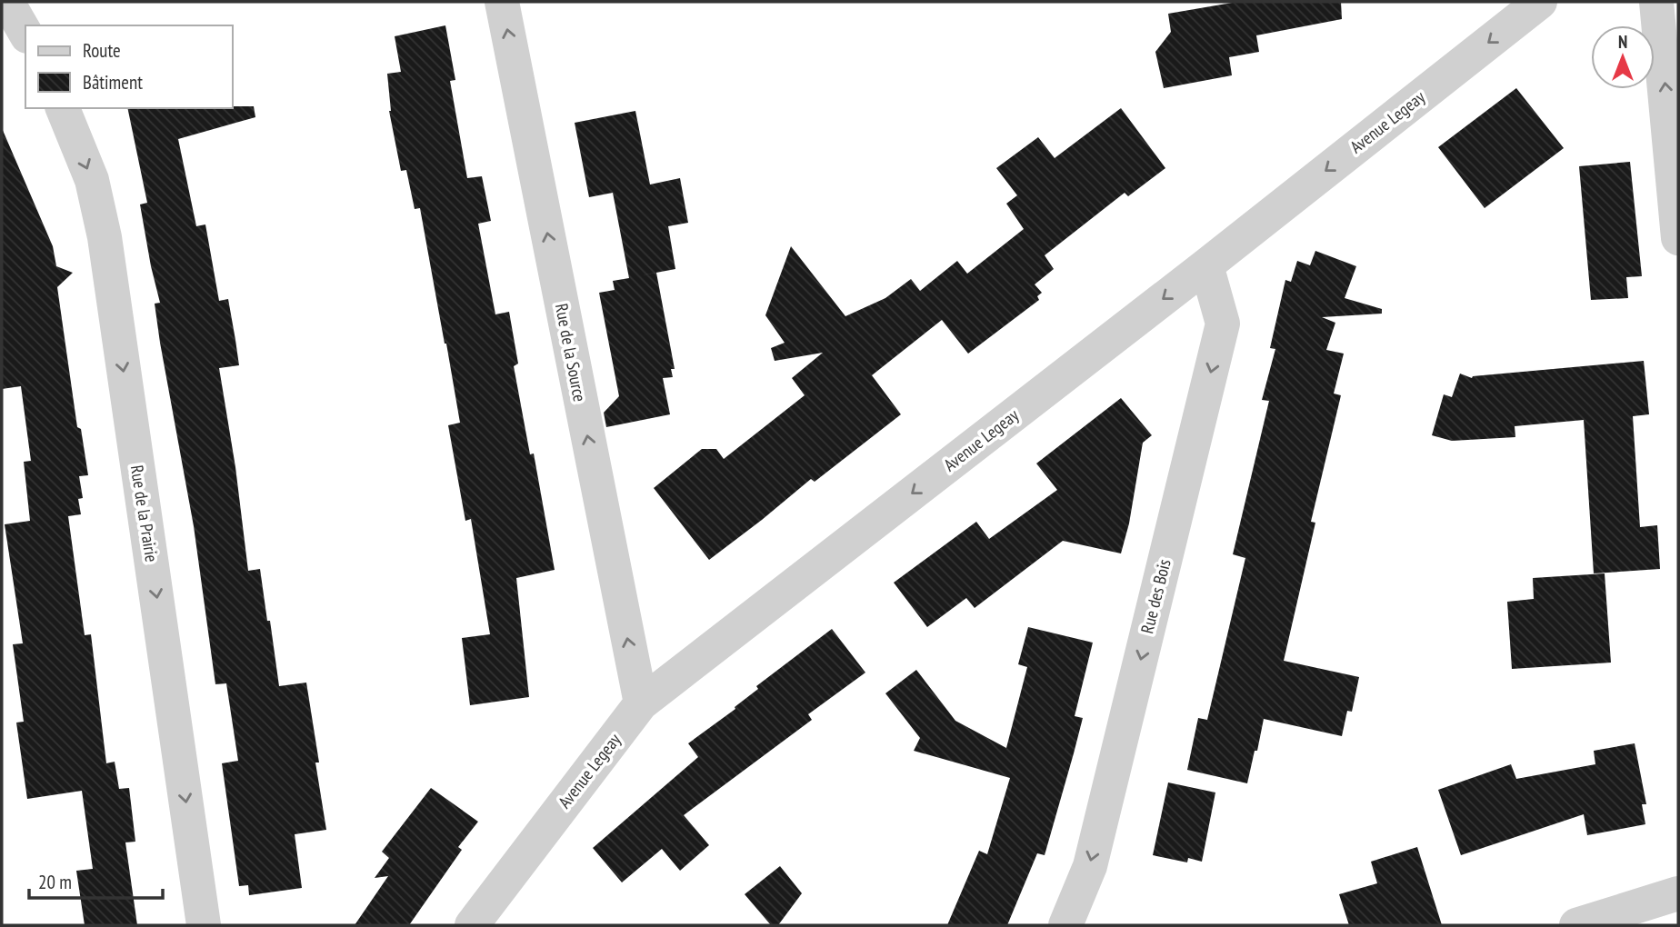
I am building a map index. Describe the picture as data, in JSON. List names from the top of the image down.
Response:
{
  "streets": {
    "street": [
      "Avenue Legeay",
      "Rue de la Source",
      "Rue de la Prairie",
      "Rue des Bois"
    ]
  },
  "crossings": [
    ["Avenue Legeay", "Rue de la Source"],
    ["Avenue Legeay", "Rue des Bois"]
  ],
  "one_way": [
    "Avenue Legeay",
    "Rue de la Source",
    "Rue de la Prairie",
    "Rue des Bois"
  ],
  "legend": ["Route", "Bâtiment"],
  "scale_bar": "20 m",
  "north": "top"
}
